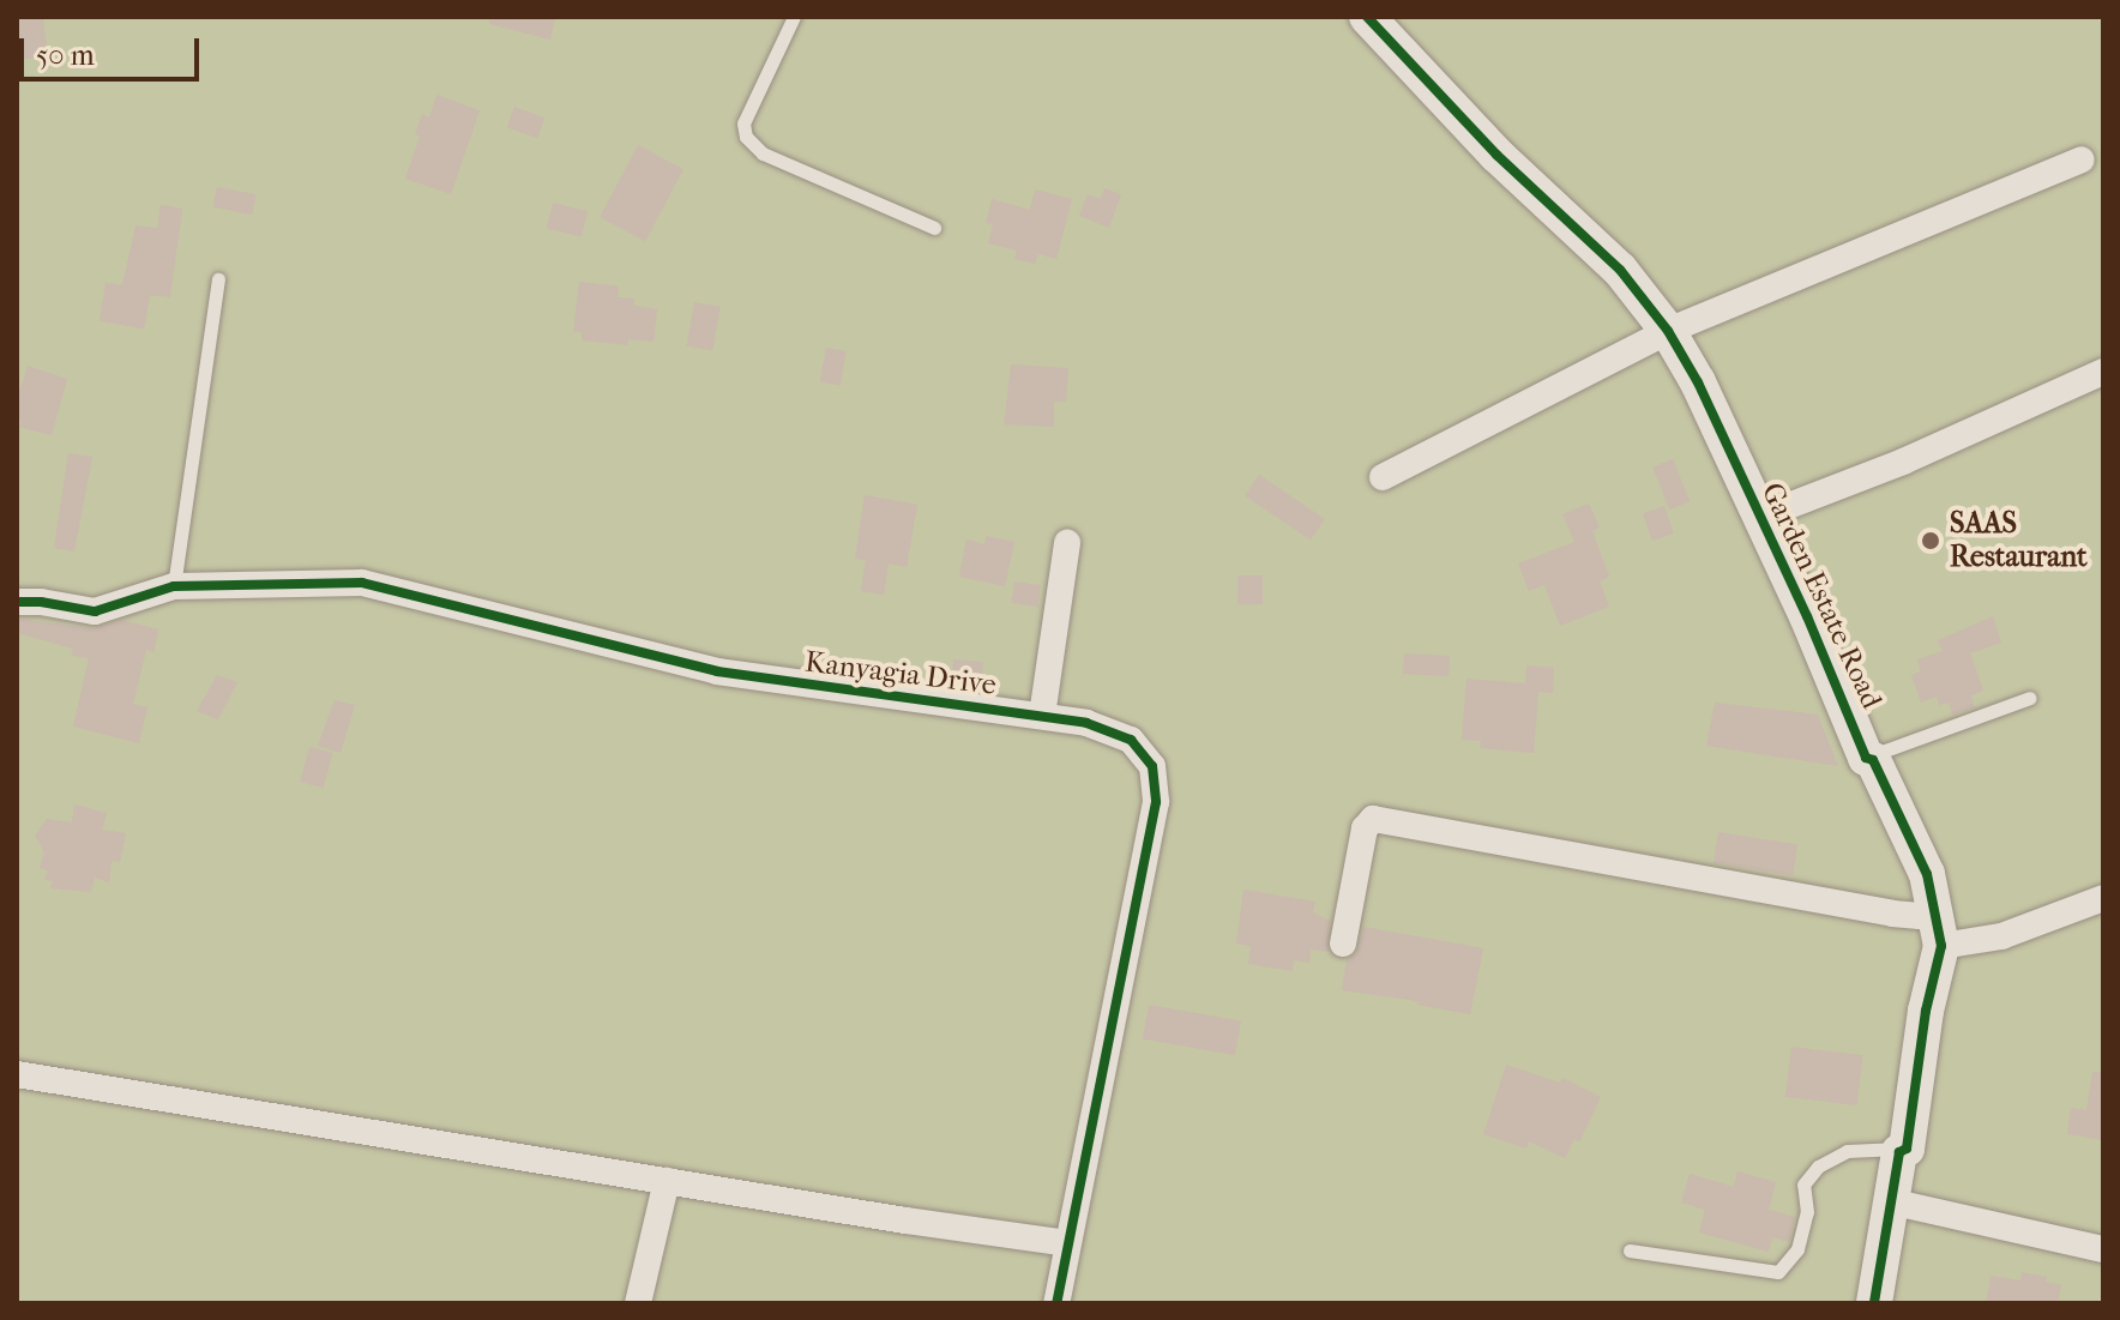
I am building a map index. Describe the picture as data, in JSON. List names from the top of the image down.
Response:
{
  "streets": {
    "street": ["Garden Estate Road", "Kanyagia Drive"]
  },
  "places": ["SAAS Restaurant"],
  "scale_bar": "50 m"
}
